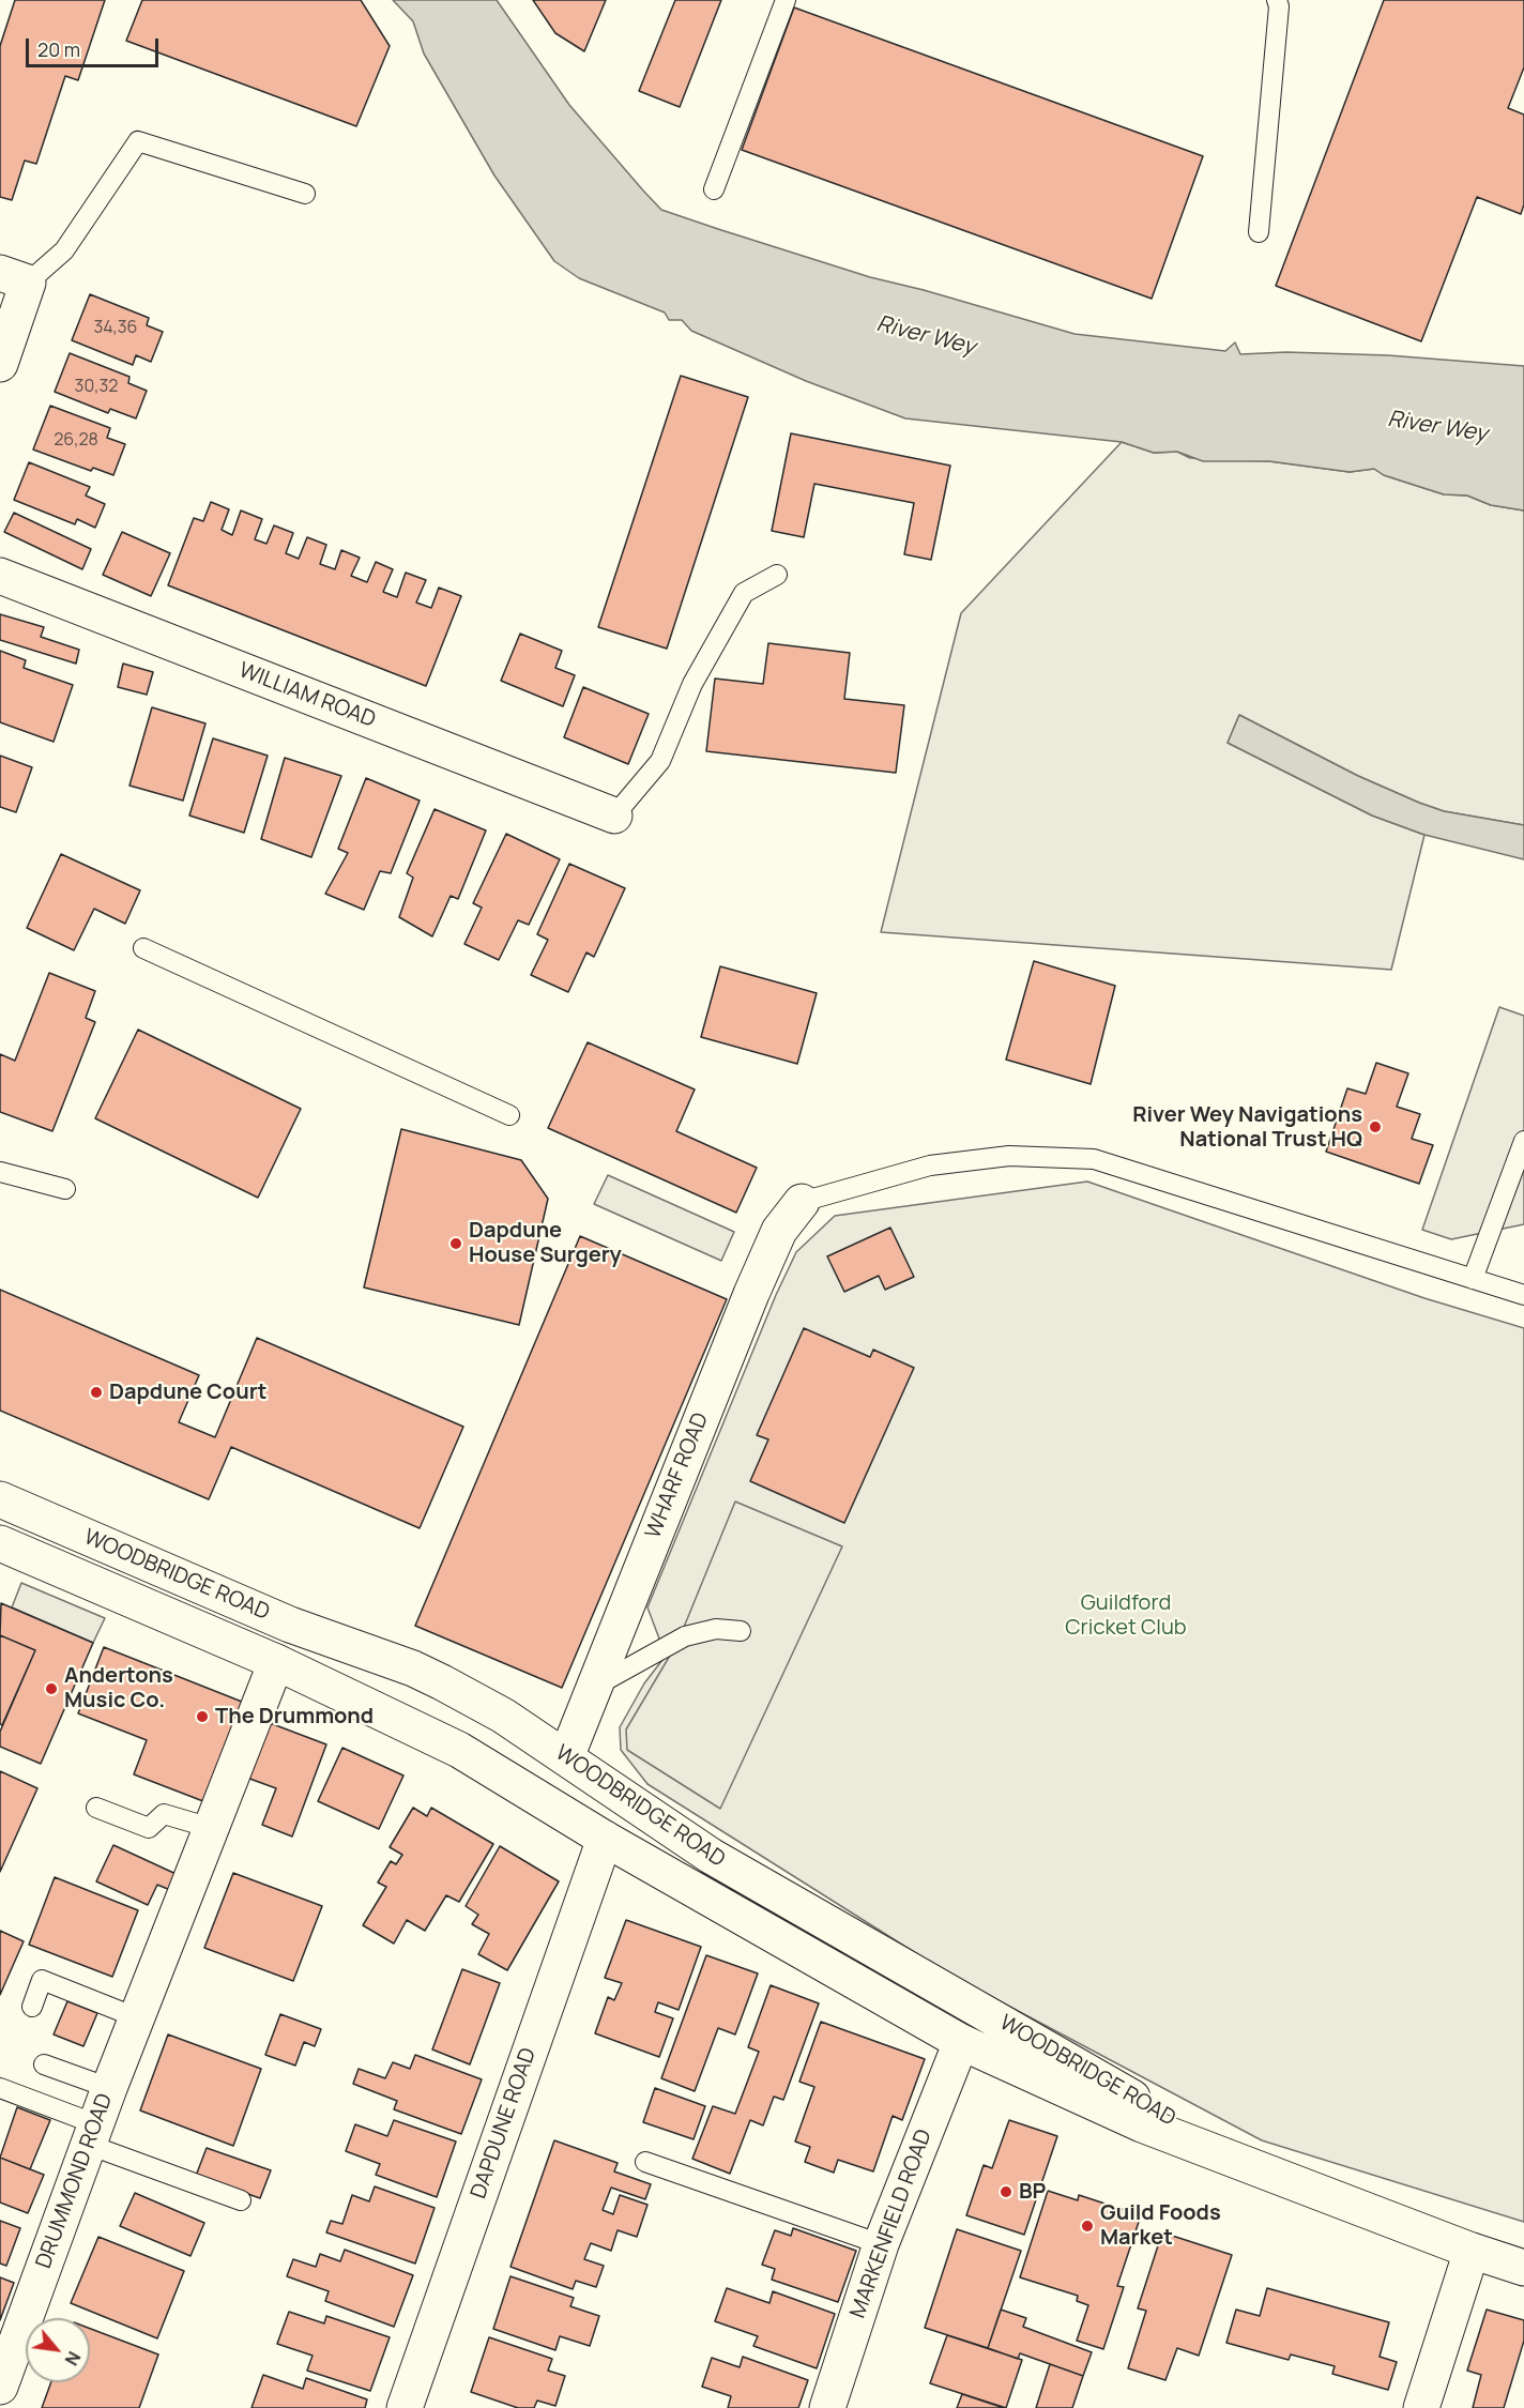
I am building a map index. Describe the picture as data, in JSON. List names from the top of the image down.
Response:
{
  "streets": {
    "street": [
      "WILLIAM ROAD",
      "WHARF ROAD",
      "WOODBRIDGE ROAD",
      "DAPDUNE ROAD",
      "DRUMMOND ROAD",
      "MARKENFIELD ROAD"
    ]
  },
  "crossings": [
    ["WHARF ROAD", "WOODBRIDGE ROAD"],
    ["WOODBRIDGE ROAD", "DAPDUNE ROAD"],
    ["WOODBRIDGE ROAD", "DRUMMOND ROAD"],
    ["WOODBRIDGE ROAD", "MARKENFIELD ROAD"]
  ],
  "water": ["River Wey"],
  "parks": ["Guildford Cricket Club"],
  "places": [
    "River Wey Navigations National Trust HQ",
    "Dapdune House Surgery",
    "Dapdune Court",
    "Andertons Music Co.",
    "The Drummond",
    "BP",
    "Guild Foods Market"
  ],
  "house_numbers": ["34,36", "30,32", "26,28"],
  "scale_bar": "20 m",
  "north": "bottom right"
}
